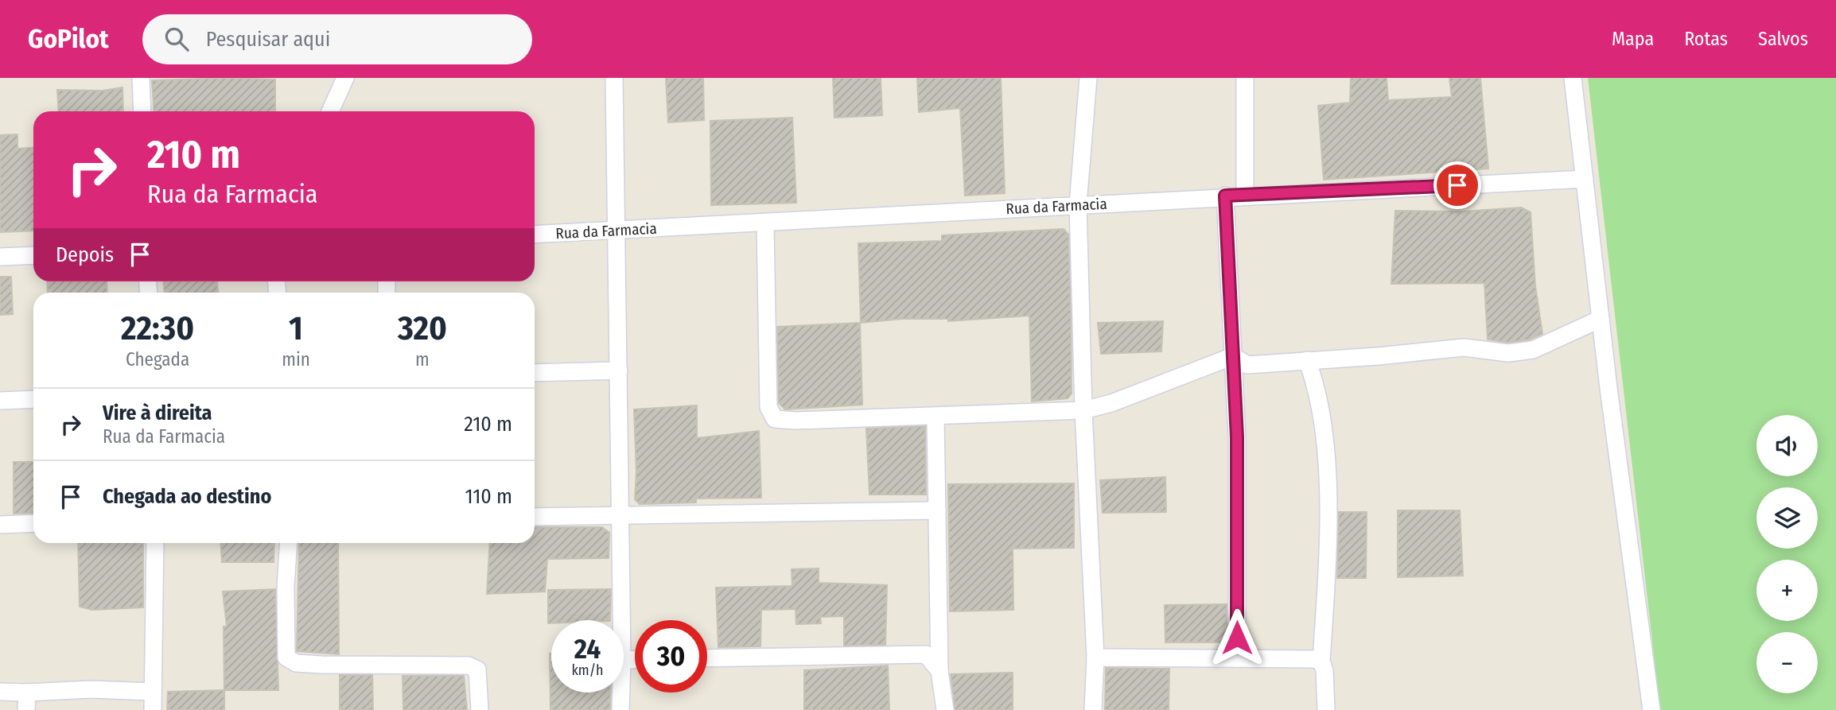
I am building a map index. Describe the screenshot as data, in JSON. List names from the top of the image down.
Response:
{
  "streets": {
    "street": ["Rua da Farmacia"]
  },
  "page": {
    "header": "GoPilot",
    "search": "Pesquisar aqui",
    "nav": ["Mapa", "Rotas", "Salvos"],
    "turn": ["210 m", "Rua da Farmacia"],
    "then": "Depois",
    "eta": [
      "22:30",
      "Chegada",
      "1",
      "min",
      "320",
      "m"
    ],
    "list": [
      {
        "name": "Vire à direita",
        "note": "Rua da Farmacia",
        "value": "210 m"
      },
      {
        "name": "Chegada ao destino",
        "value": "110 m"
      }
    ],
    "map_buttons": ["+", "−"],
    "speed": "24 km/h",
    "limit": "30"
  }
}
